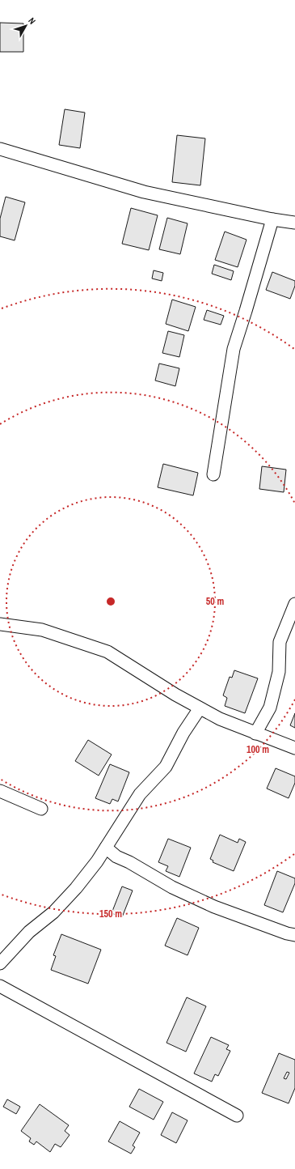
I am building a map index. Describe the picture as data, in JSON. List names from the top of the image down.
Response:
{
  "north": "top right",
  "rings": ["50 m", "100 m", "150 m"]
}
